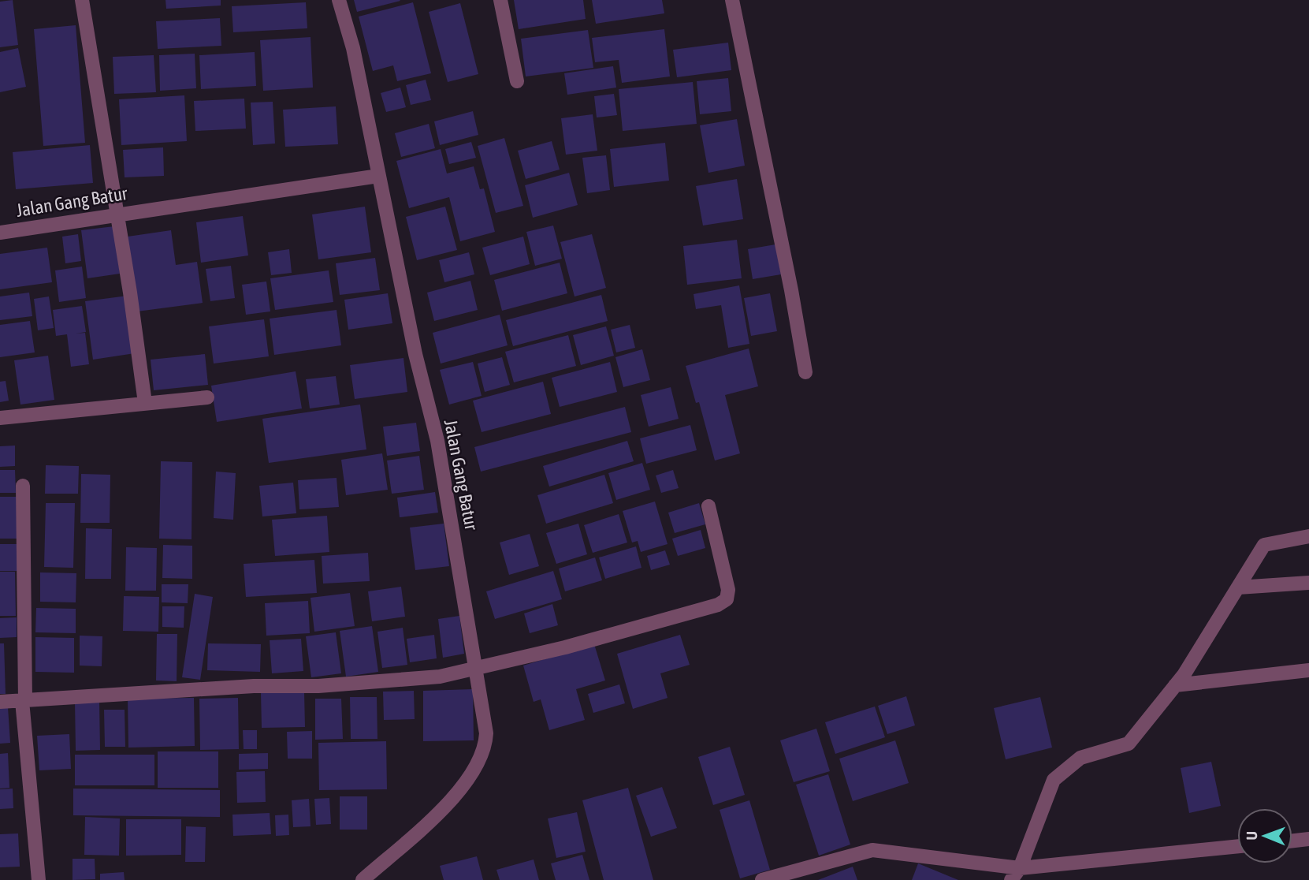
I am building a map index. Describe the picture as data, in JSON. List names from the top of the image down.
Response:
{
  "streets": {
    "street": ["Jalan Gang Batur"]
  },
  "north": "left"
}
